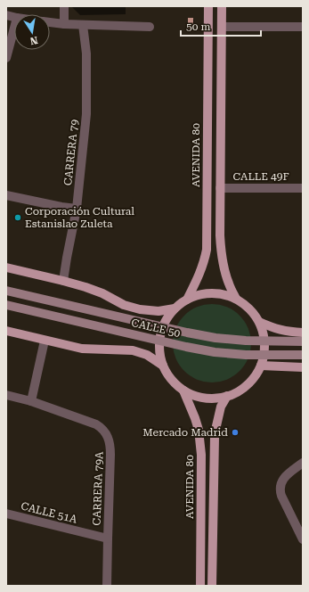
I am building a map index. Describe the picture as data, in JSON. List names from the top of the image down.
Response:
{
  "streets": {
    "main road": ["AVENIDA 80", "CALLE 50"],
    "street": [
      "CARRERA 79",
      "CALLE 49F",
      "CARRERA 79A",
      "CALLE 51A"
    ]
  },
  "crossings": [
    ["CARRERA 79A", "CALLE 51A"]
  ],
  "places": ["Corporación Cultural Estanislao Zuleta", "Mercado Madrid"],
  "scale_bar": "50 m",
  "north": "bottom"
}
